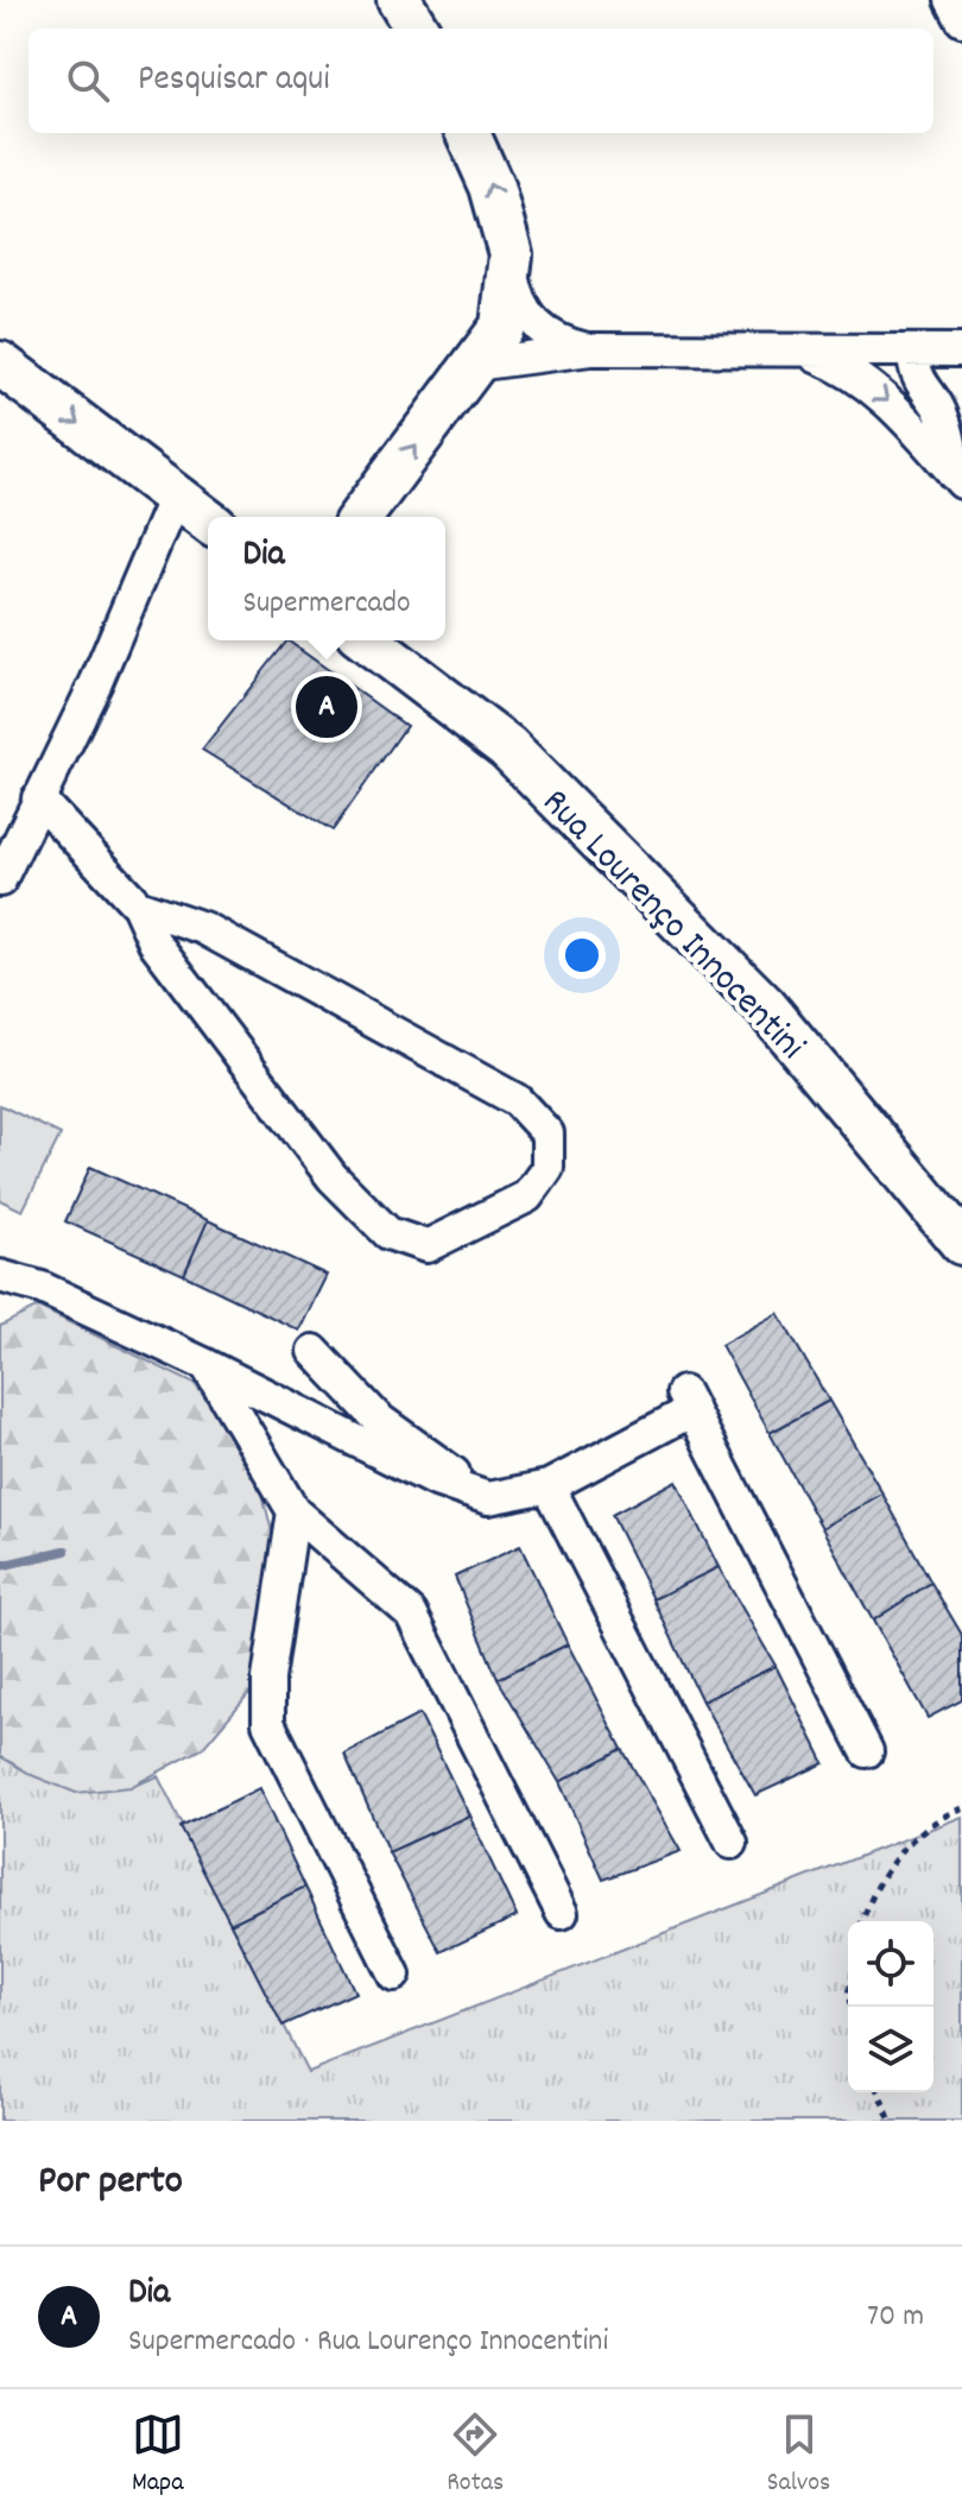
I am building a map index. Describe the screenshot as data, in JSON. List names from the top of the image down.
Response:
{
  "streets": {
    "main road": ["Rua Lourenço Innocentini"]
  },
  "page": {
    "search": "Pesquisar aqui",
    "popup": ["Dia", "Supermercado"],
    "pins": "A",
    "heading": "Por perto",
    "list": [
      {
        "mark": "A",
        "name": "Dia",
        "note": "Supermercado · Rua Lourenço Innocentini",
        "value": "70 m"
      }
    ],
    "nav": ["Mapa", "Rotas", "Salvos"]
  }
}
